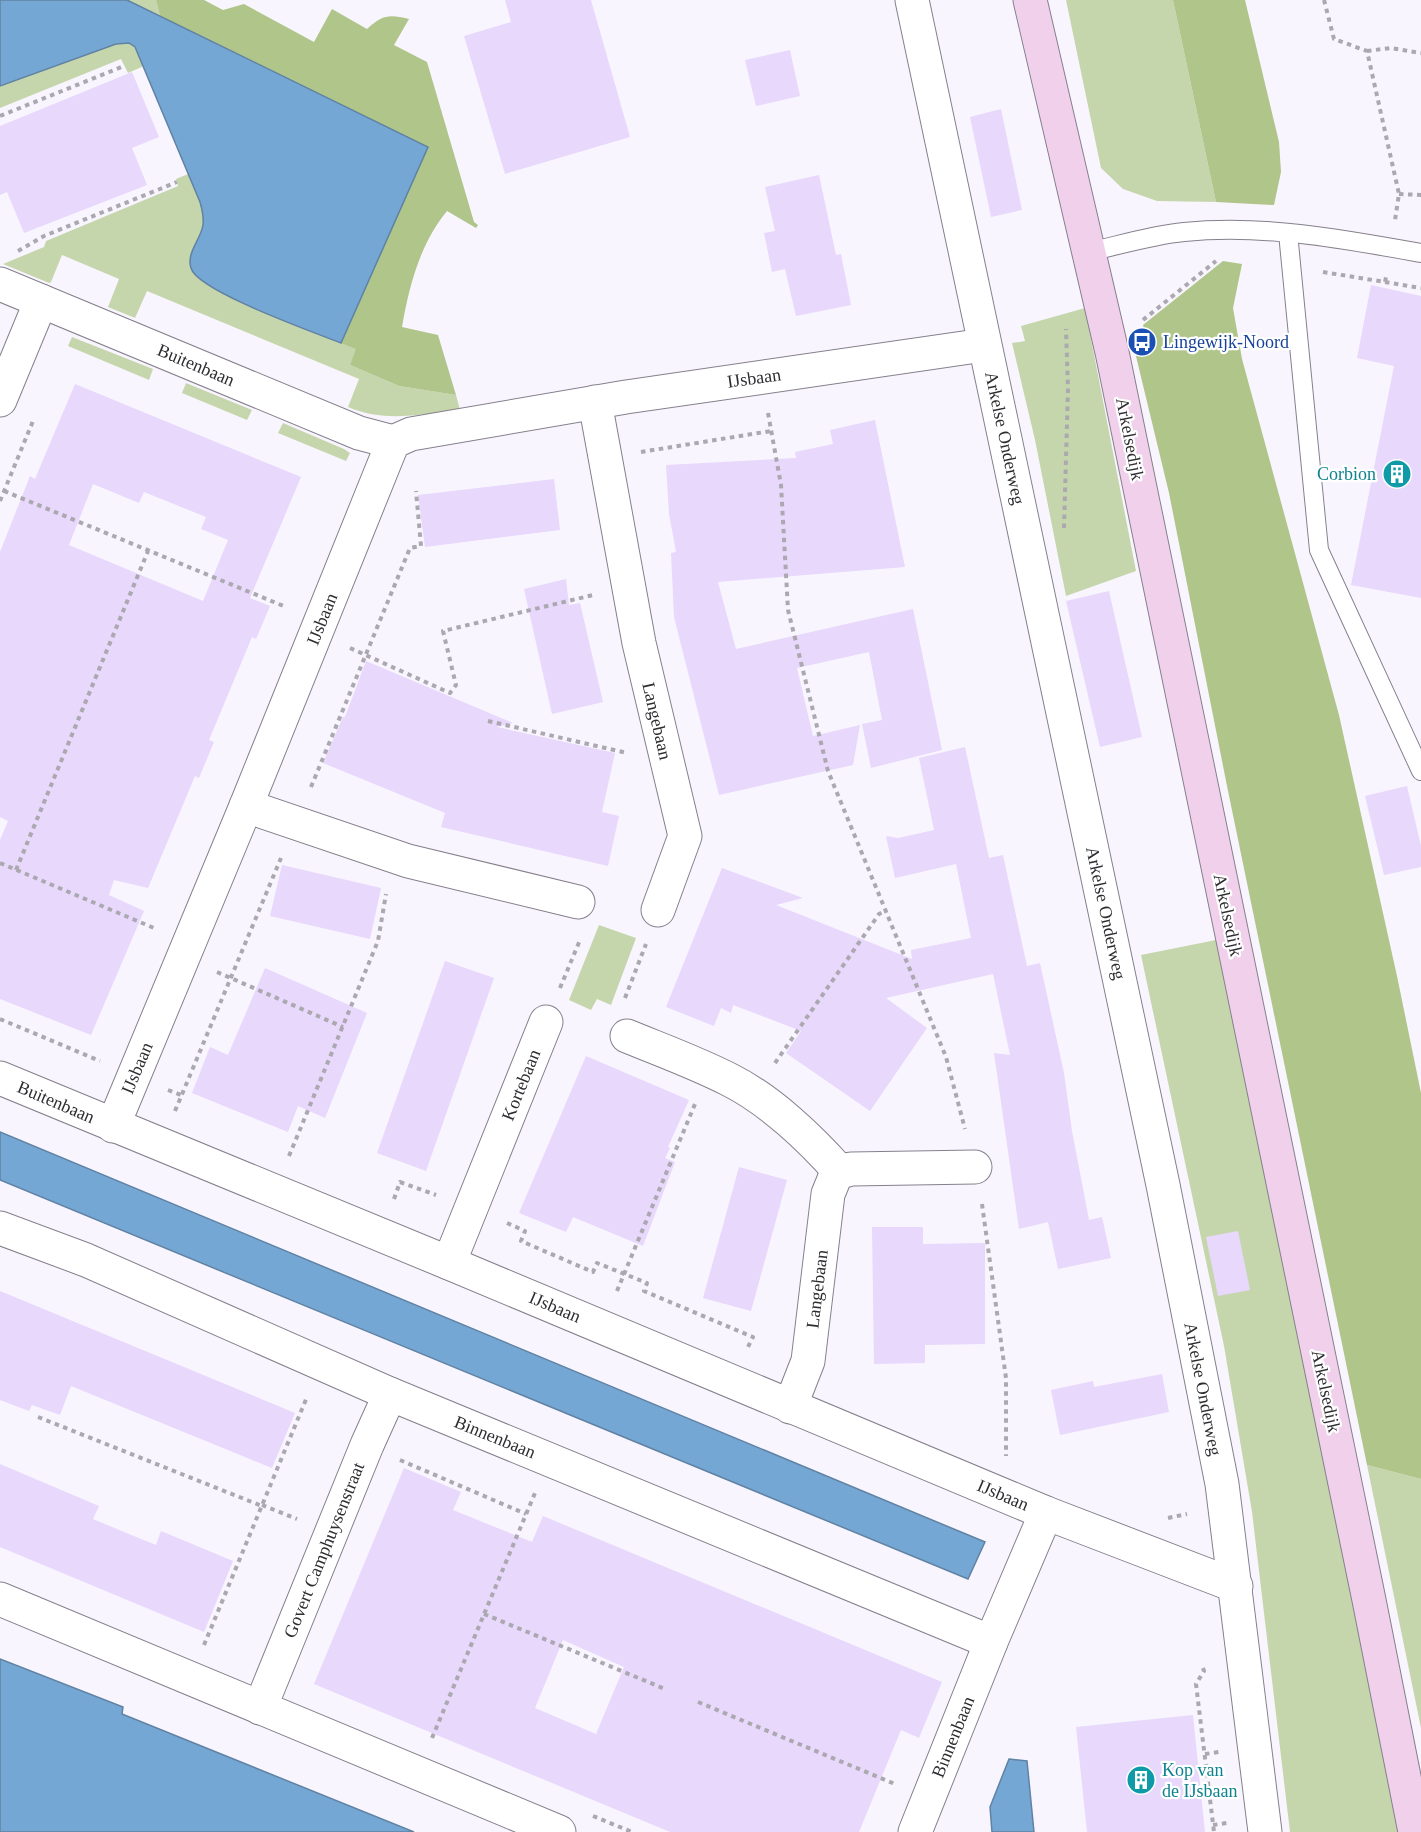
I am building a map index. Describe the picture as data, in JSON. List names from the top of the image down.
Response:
{
  "streets": {
    "main road": ["Arkelsedijk"],
    "street": [
      "Buitenbaan",
      "IJsbaan",
      "Arkelse Onderweg",
      "Langebaan",
      "Kortebaan",
      "Binnenbaan",
      "Govert Camphuysenstraat"
    ]
  },
  "crossings": [
    ["Buitenbaan", "IJsbaan"],
    ["IJsbaan", "Arkelse Onderweg"],
    ["IJsbaan", "Langebaan"],
    ["IJsbaan", "Kortebaan"],
    ["IJsbaan", "Binnenbaan"],
    ["Binnenbaan", "Govert Camphuysenstraat"]
  ],
  "places": {
    "bus stop": ["Lingewijk-Noord"],
    "building": ["Corbion", "Kop van de IJsbaan"]
  }
}
